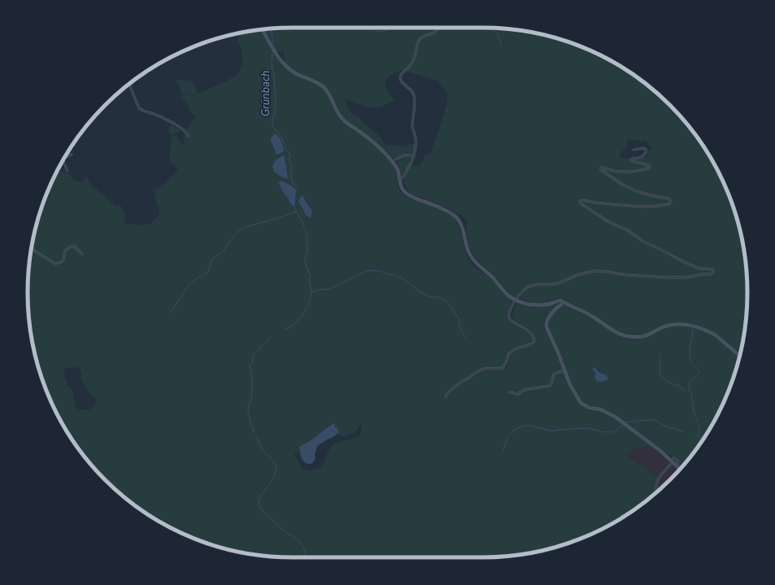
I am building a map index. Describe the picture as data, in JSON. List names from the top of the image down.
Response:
{
  "water": ["Grünbach"]
}
